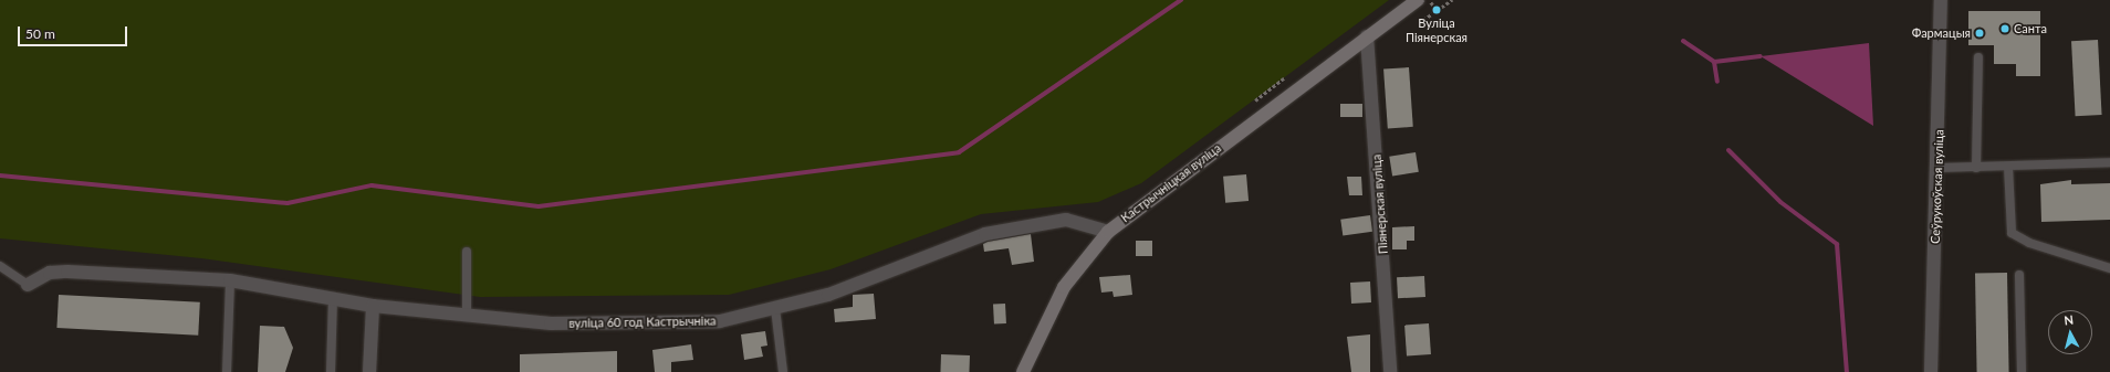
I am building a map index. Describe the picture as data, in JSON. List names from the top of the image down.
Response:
{
  "streets": {
    "street": [
      "Кастрычніцкая вуліца",
      "Сеўрукоўская вуліца",
      "Піянерская вуліца",
      "вуліца 60 год Кастрычніка"
    ]
  },
  "crossings": [
    ["Кастрычніцкая вуліца", "Піянерская вуліца"],
    ["Кастрычніцкая вуліца", "вуліца 60 год Кастрычніка"]
  ],
  "places": ["Вуліца Піянерская", "Санта", "Фармацыя"],
  "scale_bar": "50 m",
  "north": "top"
}
